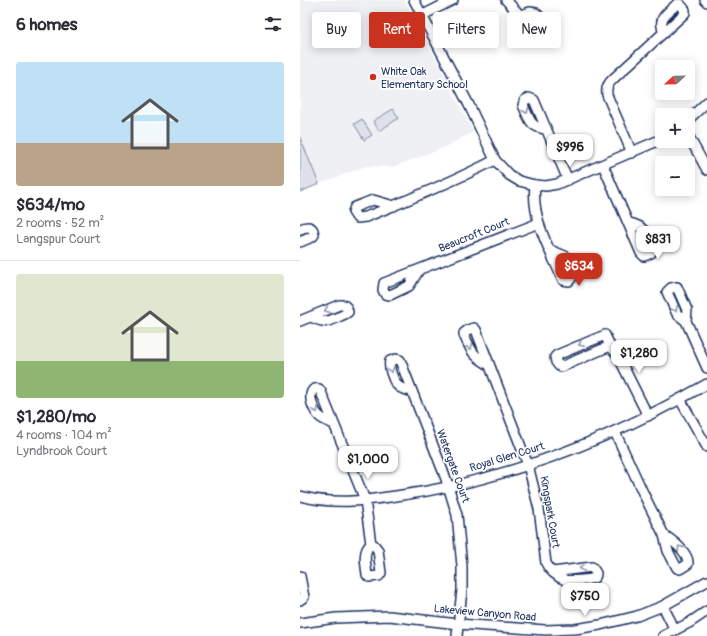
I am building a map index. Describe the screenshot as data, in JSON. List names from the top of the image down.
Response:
{
  "streets": {
    "street": [
      "Beaucroft Court",
      "Royal Glen Court",
      "Watergate Court",
      "Kingspark Court",
      "Lakeview Canyon Road"
    ]
  },
  "crossings": [
    ["Royal Glen Court", "Watergate Court"],
    ["Royal Glen Court", "Kingspark Court"],
    ["Watergate Court", "Lakeview Canyon Road"]
  ],
  "places": ["White Oak Elementary School"],
  "north": "left",
  "page": {
    "heading": "6 homes",
    "chip": [
      "Buy",
      "Rent",
      "Filters",
      "New"
    ],
    "list": [
      {
        "name": "$634/mo",
        "note": "2 rooms · 52 m² · Langspur Court"
      },
      {
        "name": "$1,280/mo",
        "note": "4 rooms · 104 m² · Lyndbrook Court"
      }
    ],
    "map_buttons": ["+", "−"],
    "price": [
      "$996",
      "$831",
      "$634",
      "$1,280",
      "$1,000",
      "$750"
    ]
  }
}
